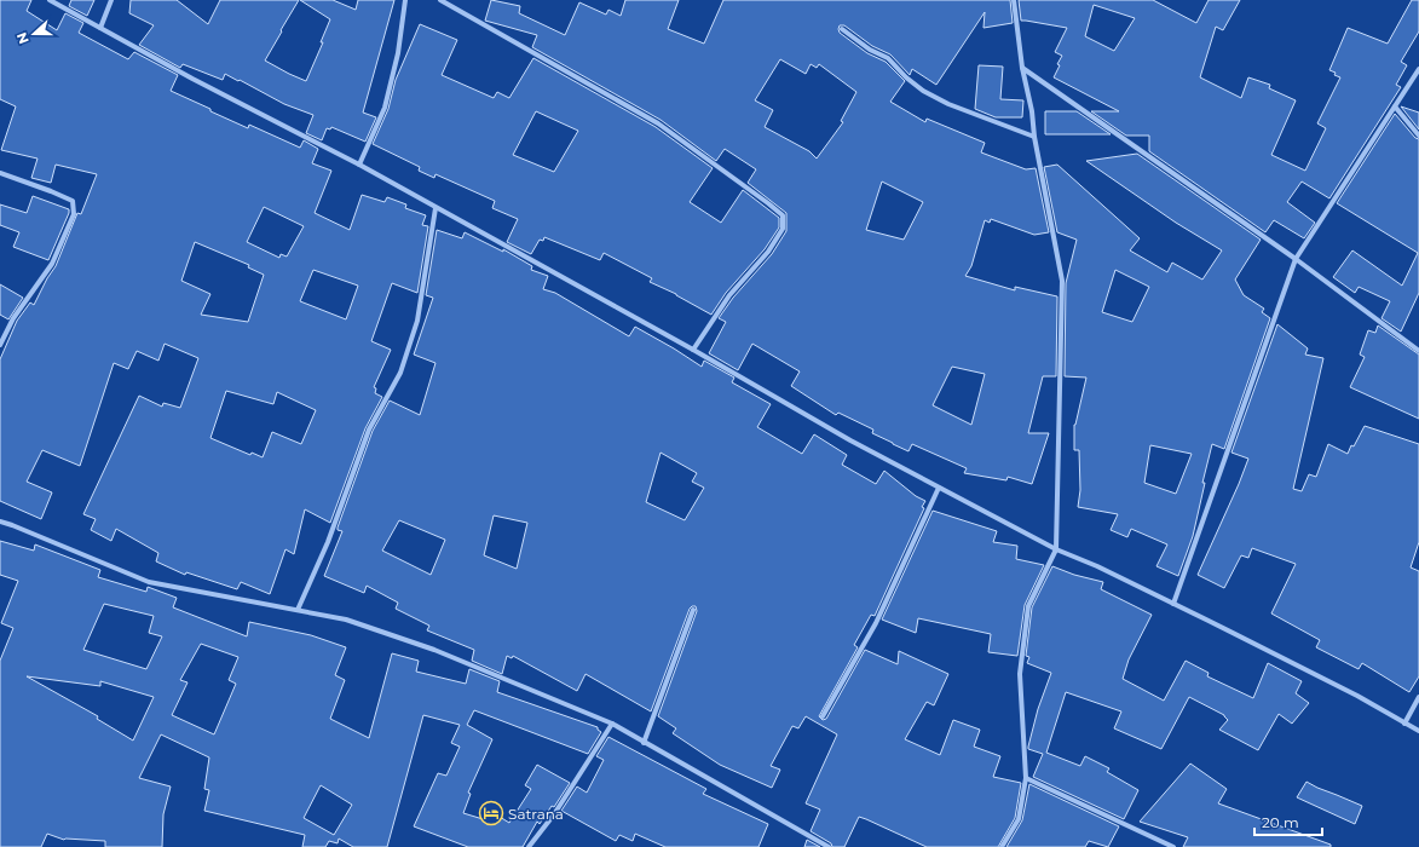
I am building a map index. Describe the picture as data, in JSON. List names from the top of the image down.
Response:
{
  "places": {
    "hotel": ["Satrana"]
  },
  "scale_bar": "20 m",
  "north": "left"
}
